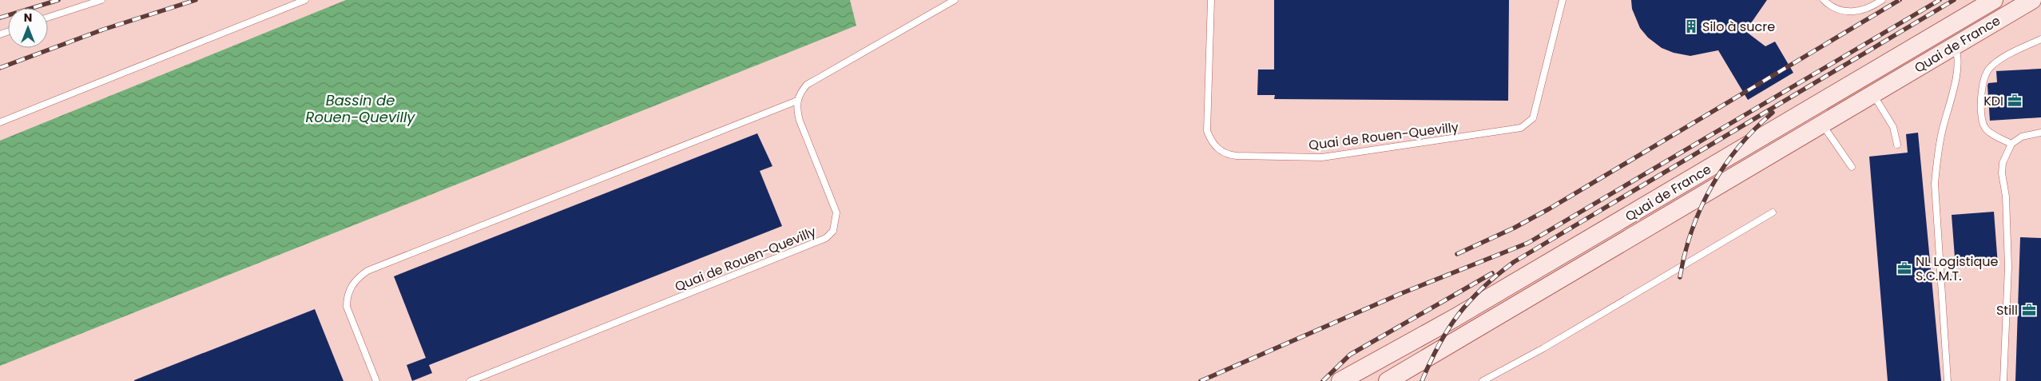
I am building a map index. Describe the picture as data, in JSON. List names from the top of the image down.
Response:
{
  "streets": {
    "main road": ["Quai de France"],
    "lane": ["Quai de Rouen-Quevilly"]
  },
  "water": ["Bassin de Rouen-Quevilly"],
  "places": {
    "building": ["Silo à sucre"],
    "office": ["KDI", "NL Logistique S.C.M.T.", "Still"]
  },
  "north": "top"
}
